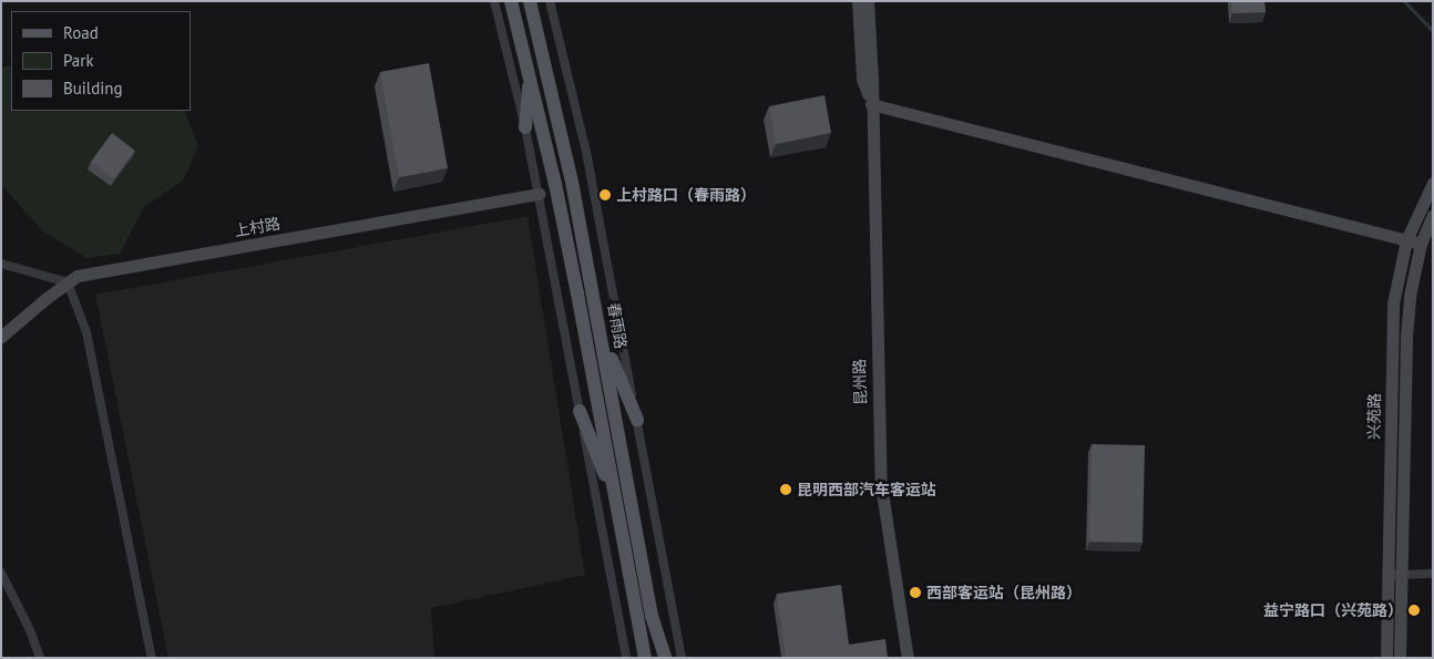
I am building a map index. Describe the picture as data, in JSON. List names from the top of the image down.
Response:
{
  "streets": {
    "main road": [
      "上村路",
      "春雨路",
      "昆州路",
      "兴苑路"
    ]
  },
  "places": [
    "上村路口（春雨路）",
    "昆明西部汽车客运站",
    "西部客运站（昆州路）",
    "益宁路口（兴苑路）"
  ],
  "legend": ["Road", "Park", "Building"]
}
